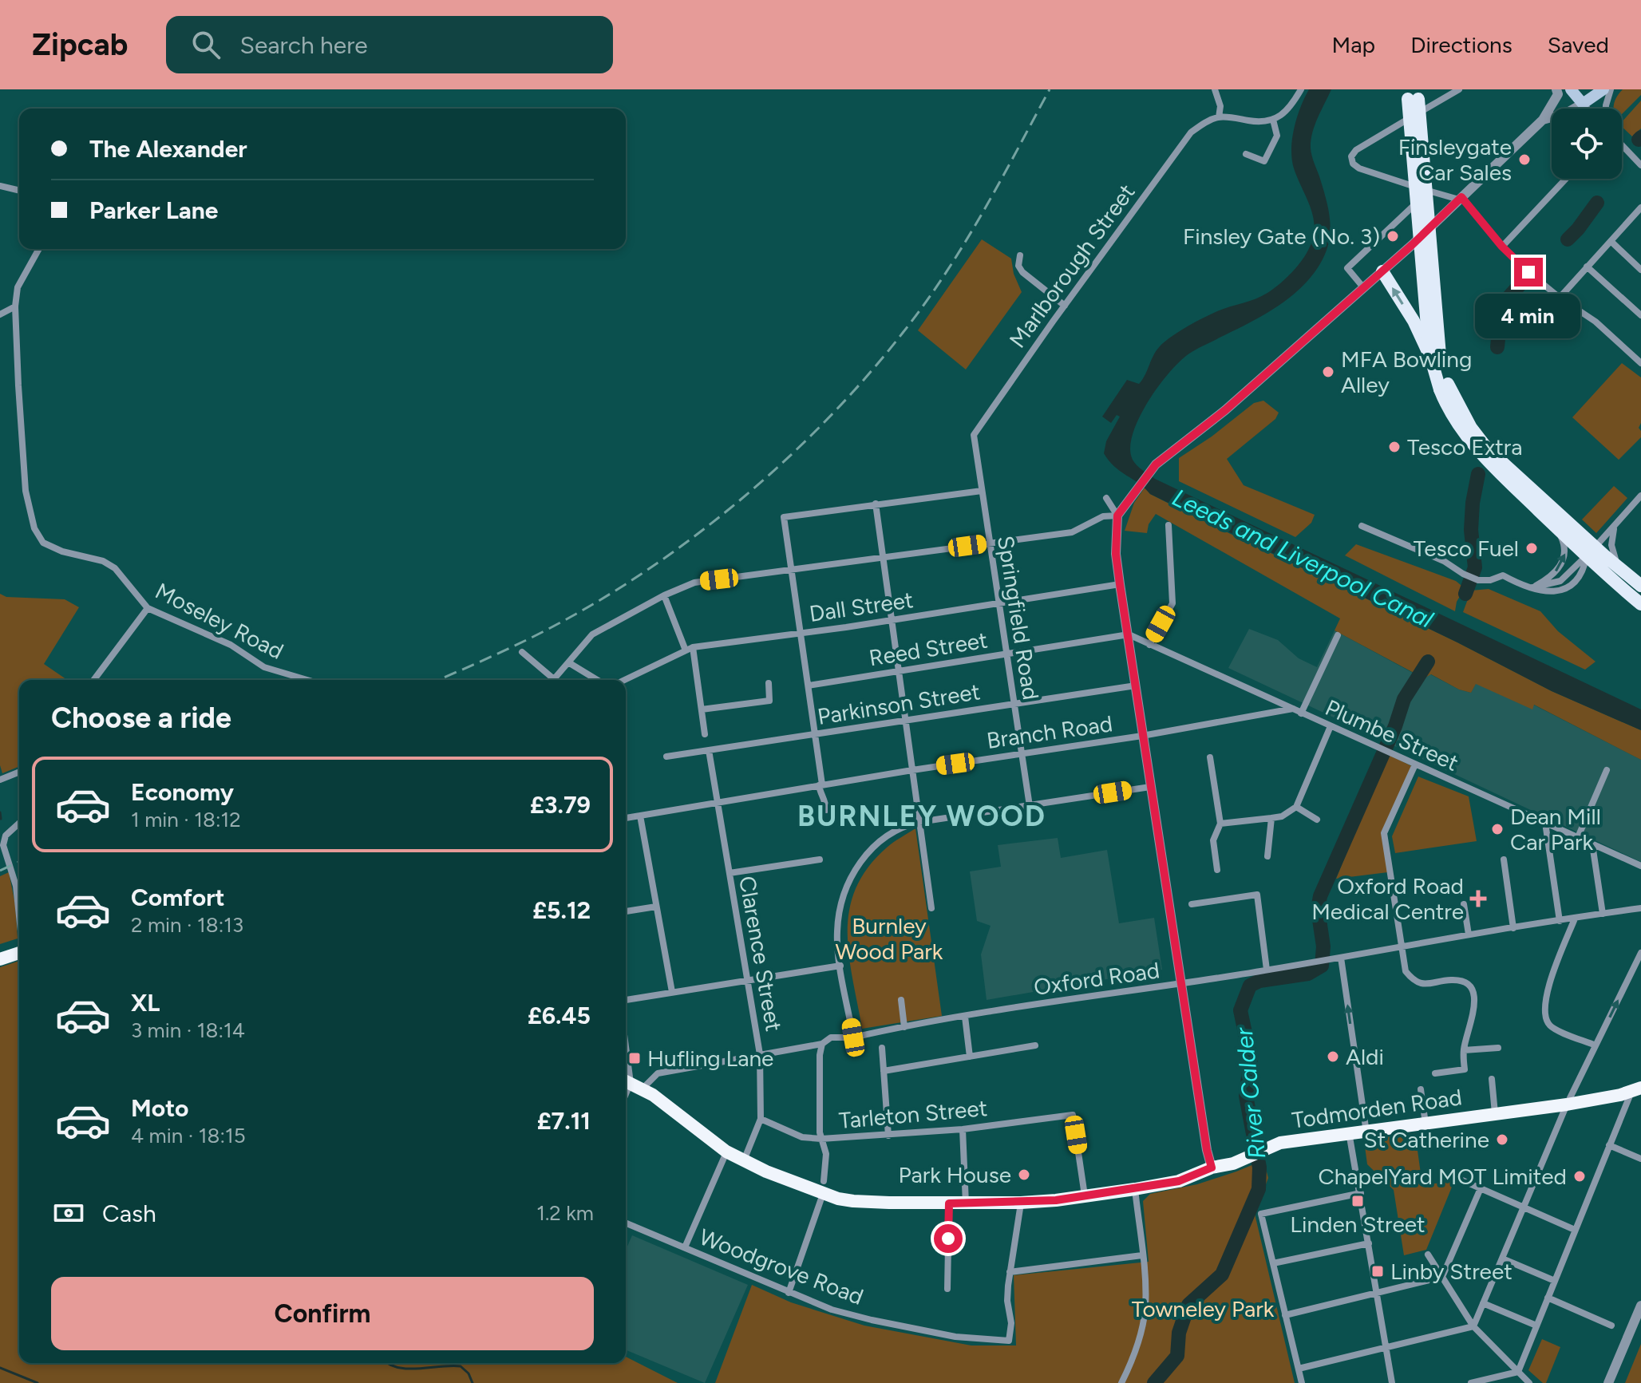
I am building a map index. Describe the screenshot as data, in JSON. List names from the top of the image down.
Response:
{
  "streets": {
    "highway": ["Todmorden Road"],
    "street": [
      "Marlborough Street",
      "Dall Street",
      "Springfield Road",
      "Moseley Road",
      "Reed Street",
      "Parkinson Street",
      "Branch Road",
      "Plumbe Street",
      "Clarence Street",
      "Oxford Road",
      "Tarleton Street",
      "Woodgrove Road"
    ]
  },
  "crossings": [
    ["Marlborough Street", "Springfield Road"],
    ["Dall Street", "Springfield Road"],
    ["Springfield Road", "Reed Street"],
    ["Springfield Road", "Parkinson Street"],
    ["Springfield Road", "Branch Road"],
    ["Reed Street", "Plumbe Street"],
    ["Parkinson Street", "Clarence Street"],
    ["Branch Road", "Plumbe Street"],
    ["Branch Road", "Clarence Street"],
    ["Clarence Street", "Oxford Road"],
    ["Clarence Street", "Todmorden Road"],
    ["Clarence Street", "Tarleton Street"],
    ["Oxford Road", "Todmorden Road"],
    ["Todmorden Road", "Tarleton Street"]
  ],
  "districts": ["BURNLEY WOOD"],
  "water": ["Leeds and Liverpool Canal", "River Calder"],
  "parks": ["Burnley Wood Park", "Towneley Park"],
  "places": {
    "other": [
      "Finsleygate Car Sales",
      "Finsley Gate (No. 3)",
      "MFA Bowling Alley",
      "Tesco Extra",
      "Tesco Fuel",
      "Dean Mill Car Park",
      "Aldi",
      "St Catherine",
      "Park House",
      "ChapelYard MOT Limited"
    ],
    "health": ["Oxford Road Medical Centre"],
    "transit": ["Hufling Lane", "Linden Street", "Linby Street"]
  },
  "page": {
    "header": "Zipcab",
    "search": "Search here",
    "nav": ["Map", "Directions", "Saved"],
    "banner": ["The Alexander", "Parker Lane"],
    "bubble": "4 min",
    "heading": "Choose a ride",
    "list": [
      {
        "name": "Economy",
        "note": "1 min · 18:12",
        "value": "£3.79"
      },
      {
        "name": "Comfort",
        "note": "2 min · 18:13",
        "value": "£5.12"
      },
      {
        "name": "XL",
        "note": "3 min · 18:14",
        "value": "£6.45"
      },
      {
        "name": "Moto",
        "note": "4 min · 18:15",
        "value": "£7.11"
      }
    ],
    "pay": ["Cash", "1.2 km"],
    "buttons": "Confirm"
  }
}
